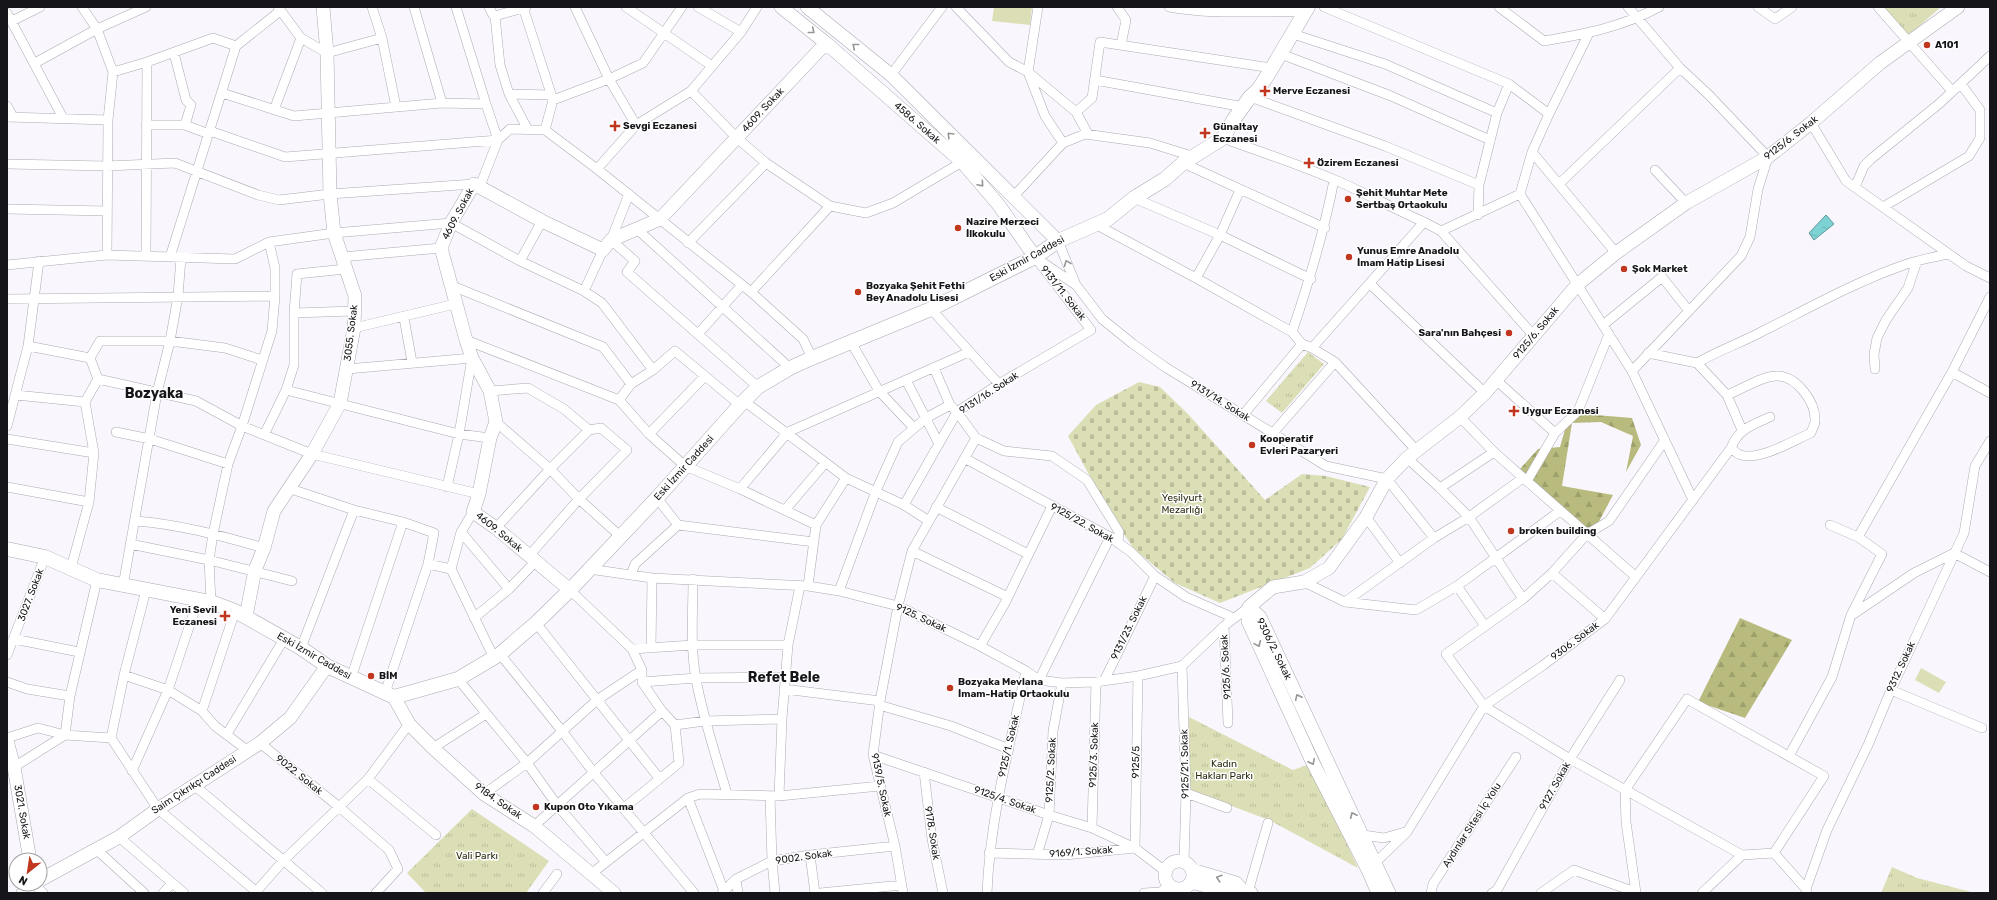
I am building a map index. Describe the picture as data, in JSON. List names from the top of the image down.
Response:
{
  "streets": {
    "main road": [
      "4609. Sokak",
      "4586. Sokak",
      "9125/6. Sokak",
      "Eski İzmir Caddesi",
      "3055. Sokak",
      "9306/2. Sokak",
      "Saim Çıkrıkçı Caddesi",
      "9184. Sokak",
      "3021. Sokak"
    ],
    "street": [
      "9131/11. Sokak",
      "9131/16. Sokak",
      "9131/14. Sokak",
      "9125/22. Sokak",
      "3027. Sokak",
      "9125. Sokak",
      "9131/23. Sokak",
      "9306. Sokak",
      "9312. Sokak",
      "9125/1. Sokak",
      "9125/3. Sokak",
      "9125/5",
      "9125/21. Sokak",
      "9125/2. Sokak",
      "9022. Sokak",
      "9139/5. Sokak",
      "9127. Sokak",
      "9125/4. Sokak",
      "Aydınlar Sitesi İç Yolu",
      "9178. Sokak",
      "9169/1. Sokak",
      "9002. Sokak"
    ]
  },
  "crossings": [
    ["4609. Sokak", "4586. Sokak"],
    ["4609. Sokak", "Eski İzmir Caddesi"],
    ["4586. Sokak", "Eski İzmir Caddesi"],
    ["4586. Sokak", "9131/11. Sokak"],
    ["4586. Sokak", "9131/14. Sokak"],
    ["9125/6. Sokak", "9131/14. Sokak"],
    ["9125/6. Sokak", "9125/22. Sokak"],
    ["9125/6. Sokak", "9306/2. Sokak"],
    ["Eski İzmir Caddesi", "9131/11. Sokak"],
    ["Eski İzmir Caddesi", "3055. Sokak"],
    ["Eski İzmir Caddesi", "9131/14. Sokak"],
    ["Eski İzmir Caddesi", "3027. Sokak"],
    ["Eski İzmir Caddesi", "9125. Sokak"],
    ["Eski İzmir Caddesi", "Saim Çıkrıkçı Caddesi"],
    ["Eski İzmir Caddesi", "9184. Sokak"],
    ["9131/11. Sokak", "9131/16. Sokak"],
    ["9131/11. Sokak", "9131/14. Sokak"],
    ["9125/22. Sokak", "9131/23. Sokak"],
    ["9125/22. Sokak", "9139/5. Sokak"],
    ["9125. Sokak", "9131/23. Sokak"],
    ["9125. Sokak", "9125/1. Sokak"],
    ["9125. Sokak", "9125/3. Sokak"],
    ["9125. Sokak", "9125/5"],
    ["9125. Sokak", "9125/21. Sokak"],
    ["9125. Sokak", "9125/2. Sokak"],
    ["9125. Sokak", "9139/5. Sokak"],
    ["9131/23. Sokak", "9125/3. Sokak"],
    ["9306. Sokak", "9306/2. Sokak"],
    ["9125/1. Sokak", "9125/4. Sokak"],
    ["9125/3. Sokak", "9125/4. Sokak"],
    ["9125/5", "9125/4. Sokak"],
    ["9125/5", "9169/1. Sokak"],
    ["9125/2. Sokak", "9125/4. Sokak"],
    ["9125/2. Sokak", "9169/1. Sokak"],
    ["9022. Sokak", "Saim Çıkrıkçı Caddesi"],
    ["9139/5. Sokak", "9125/4. Sokak"],
    ["9139/5. Sokak", "9002. Sokak"],
    ["9125/4. Sokak", "9178. Sokak"],
    ["9125/4. Sokak", "9169/1. Sokak"]
  ],
  "districts": ["Bozyaka", "Refet Bele"],
  "parks": ["Yeşilyurt Mezarlığı", "Kadın Hakları Parkı", "Vali Parkı"],
  "places": {
    "other": [
      "A101",
      "Şehit Muhtar Mete Sertbaş Ortaokulu",
      "Nazire Merzeci İlkokulu",
      "Yunus Emre Anadolu İmam Hatip Lisesi",
      "Şok Market",
      "Bozyaka Şehit Fethi Bey Anadolu Lisesi",
      "Sara'nın Bahçesi",
      "Kooperatif Evleri Pazaryeri",
      "broken building",
      "BİM",
      "Bozyaka Mevlana İmam-Hatip Ortaokulu",
      "Kupon Oto Yıkama"
    ],
    "health": [
      "Merve Eczanesi",
      "Sevgi Eczanesi",
      "Günaltay Eczanesi",
      "Özirem Eczanesi",
      "Uygur Eczanesi",
      "Yeni Sevil Eczanesi"
    ]
  },
  "north": "bottom left"
}
